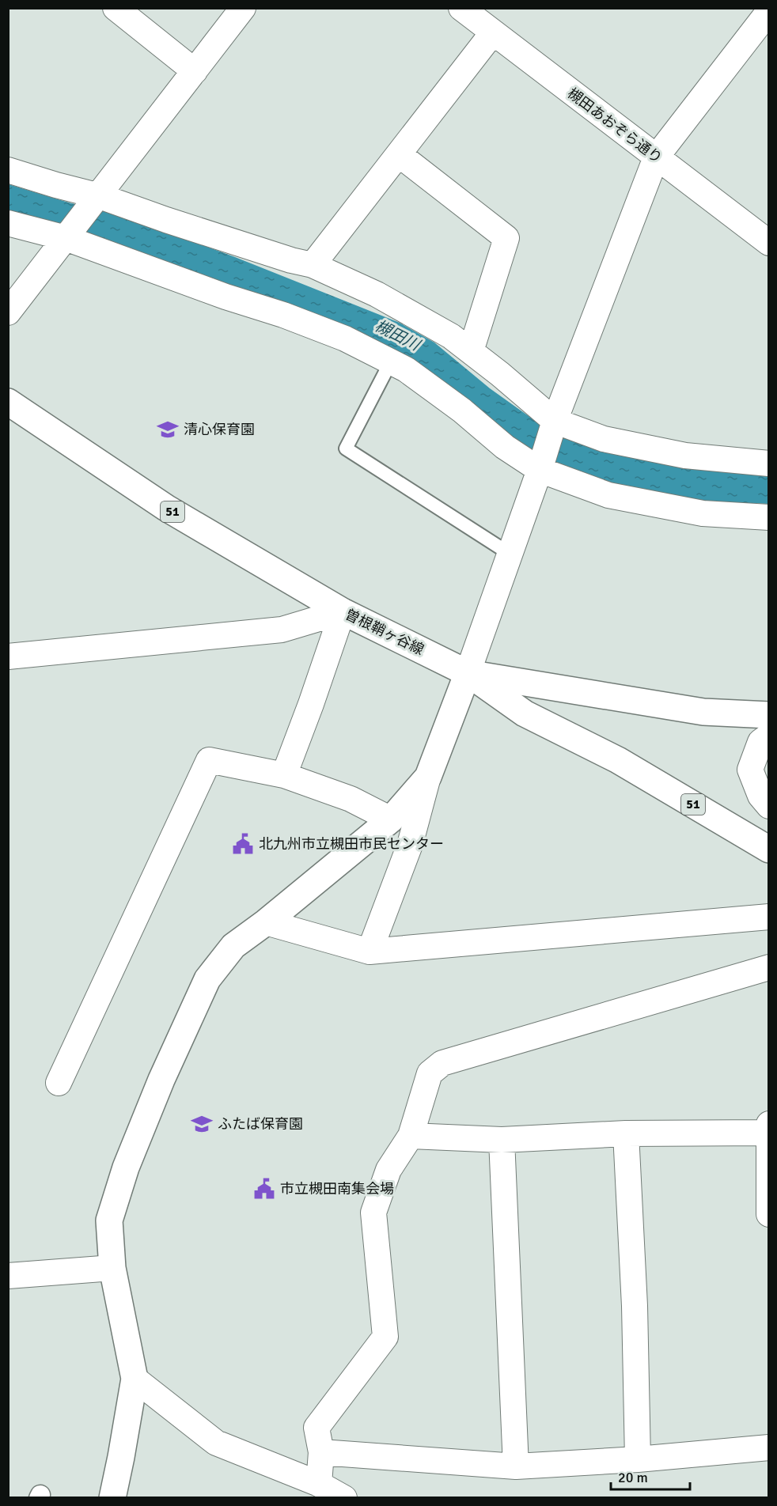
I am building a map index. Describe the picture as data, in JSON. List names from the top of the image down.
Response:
{
  "streets": {
    "street": ["槻田あおぞら通り", "51", "曽根鞘ヶ谷線"]
  },
  "water": ["槻田川"],
  "places": {
    "school or university": ["清心保育園", "ふたば保育園"],
    "public building": ["北九州市立槻田市民センター", "市立槻田南集会場"]
  },
  "scale_bar": "20 m"
}
